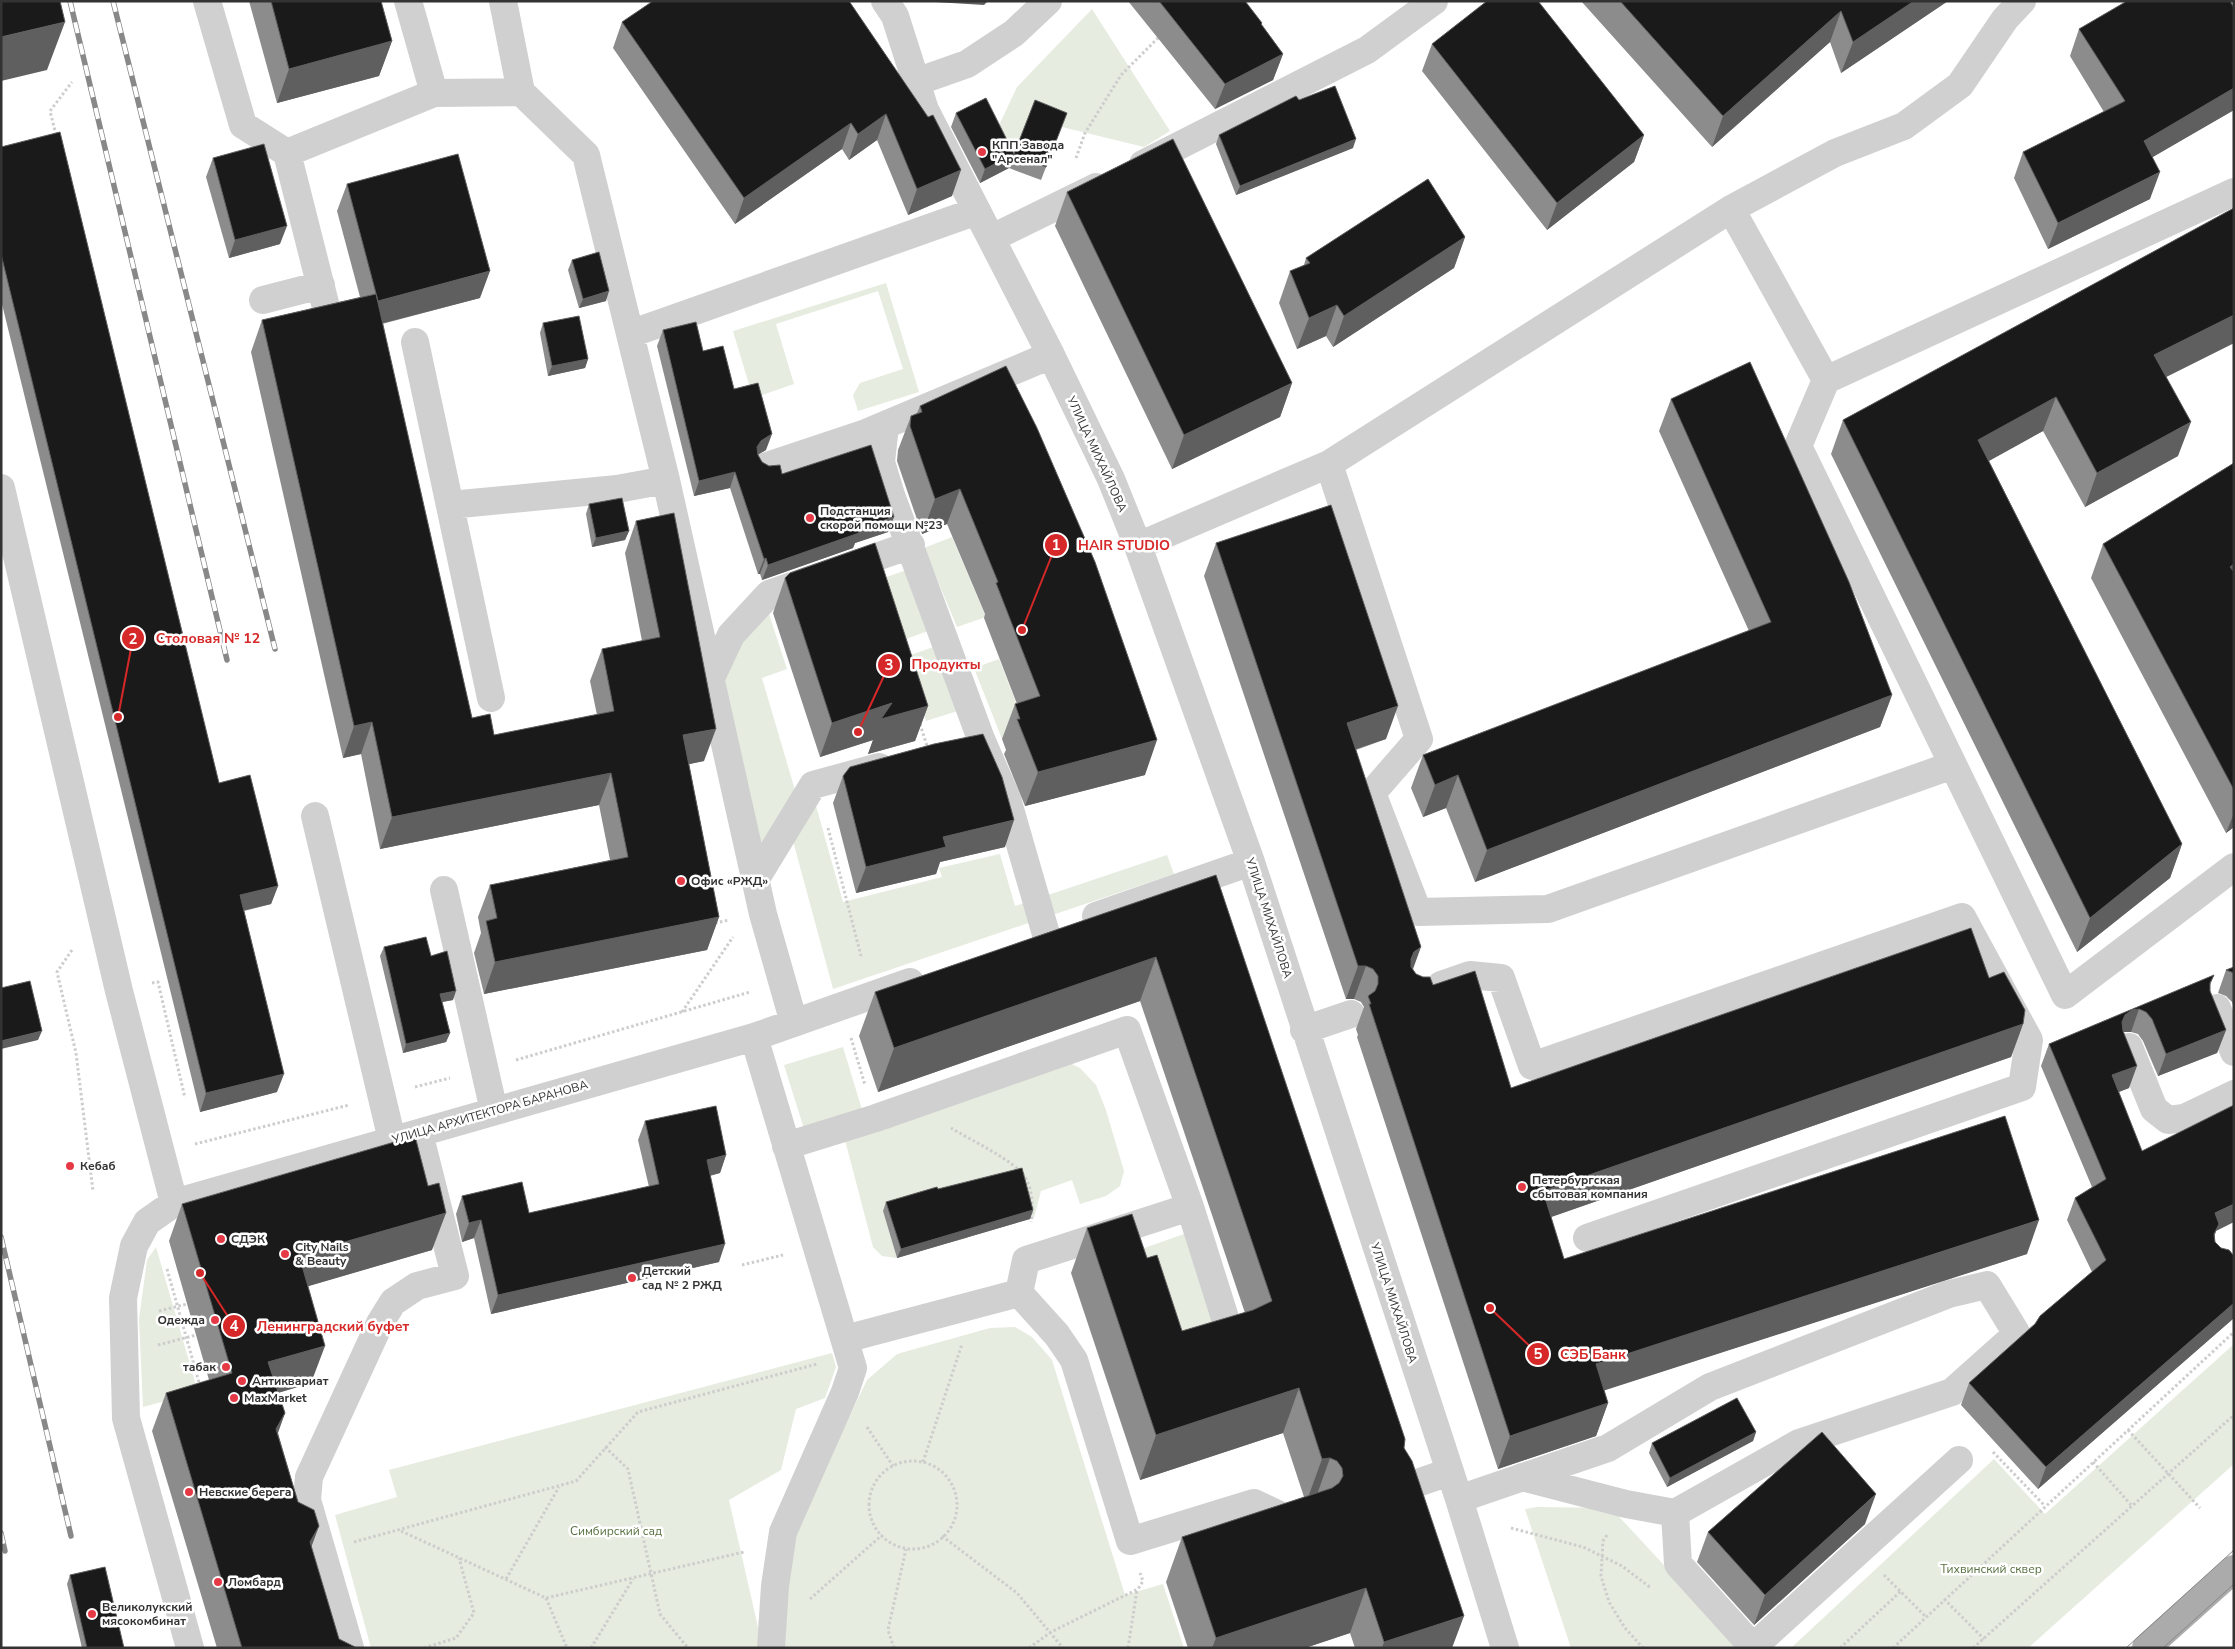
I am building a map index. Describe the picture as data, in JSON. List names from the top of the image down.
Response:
{
  "streets": {
    "street": ["УЛИЦА МИХАЙЛОВА", "УЛИЦА АРХИТЕКТОРА БАРАНОВА"]
  },
  "parks": ["Симбирский сад", "Тихвинский сквер"],
  "places": [
    "КПП Завода \"Арсенал\"",
    "Подстанция скорой помощи №23",
    "HAIR STUDIO",
    "Столовая № 12",
    "Продукты",
    "Офис «РЖД»",
    "Кебаб",
    "Петербургская сбытовая компания",
    "СДЭК",
    "City Nails & Beauty",
    "Ленинградский буфет",
    "Детский сад № 2 РЖД",
    "СЭБ Банк",
    "Одежда",
    "табак",
    "Антиквариат",
    "MaxMarket",
    "Невские берега",
    "Ломбард",
    "Великолукский мясокомбинат"
  ]
}
